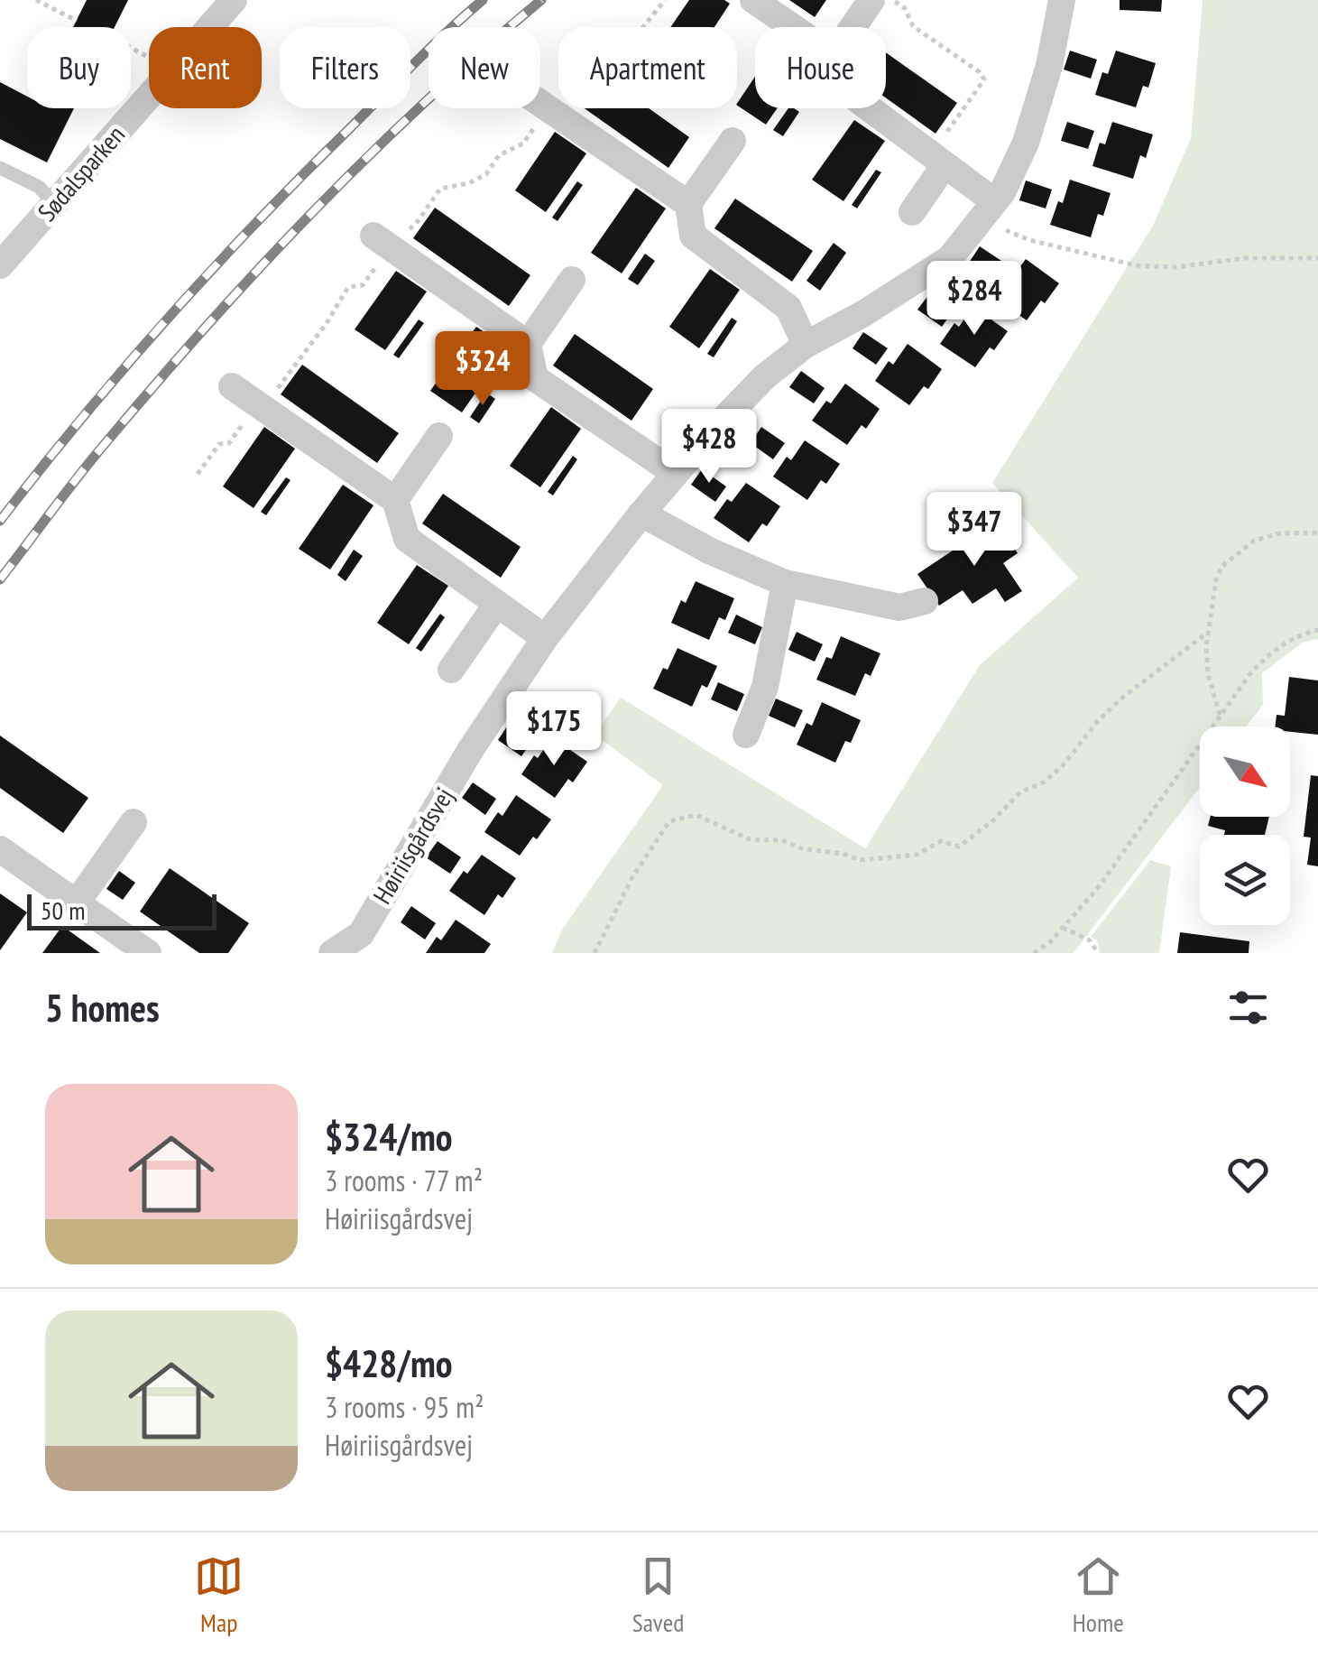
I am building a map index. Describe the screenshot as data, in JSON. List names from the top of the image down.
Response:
{
  "streets": {
    "street": ["Sødalsparken", "Høiriisgårdsvej"]
  },
  "scale_bar": "50 m",
  "north": "bottom right",
  "page": {
    "chip": [
      "Buy",
      "Rent",
      "Filters",
      "New",
      "Apartment",
      "House"
    ],
    "price": [
      "$284",
      "$324",
      "$428",
      "$347",
      "$175"
    ],
    "scale": "50 m",
    "heading": "5 homes",
    "list": [
      {
        "name": "$324/mo",
        "note": "3 rooms · 77 m² · Høiriisgårdsvej"
      },
      {
        "name": "$428/mo",
        "note": "3 rooms · 95 m² · Høiriisgårdsvej"
      }
    ],
    "tabs": ["Map", "Saved", "Home"]
  }
}
